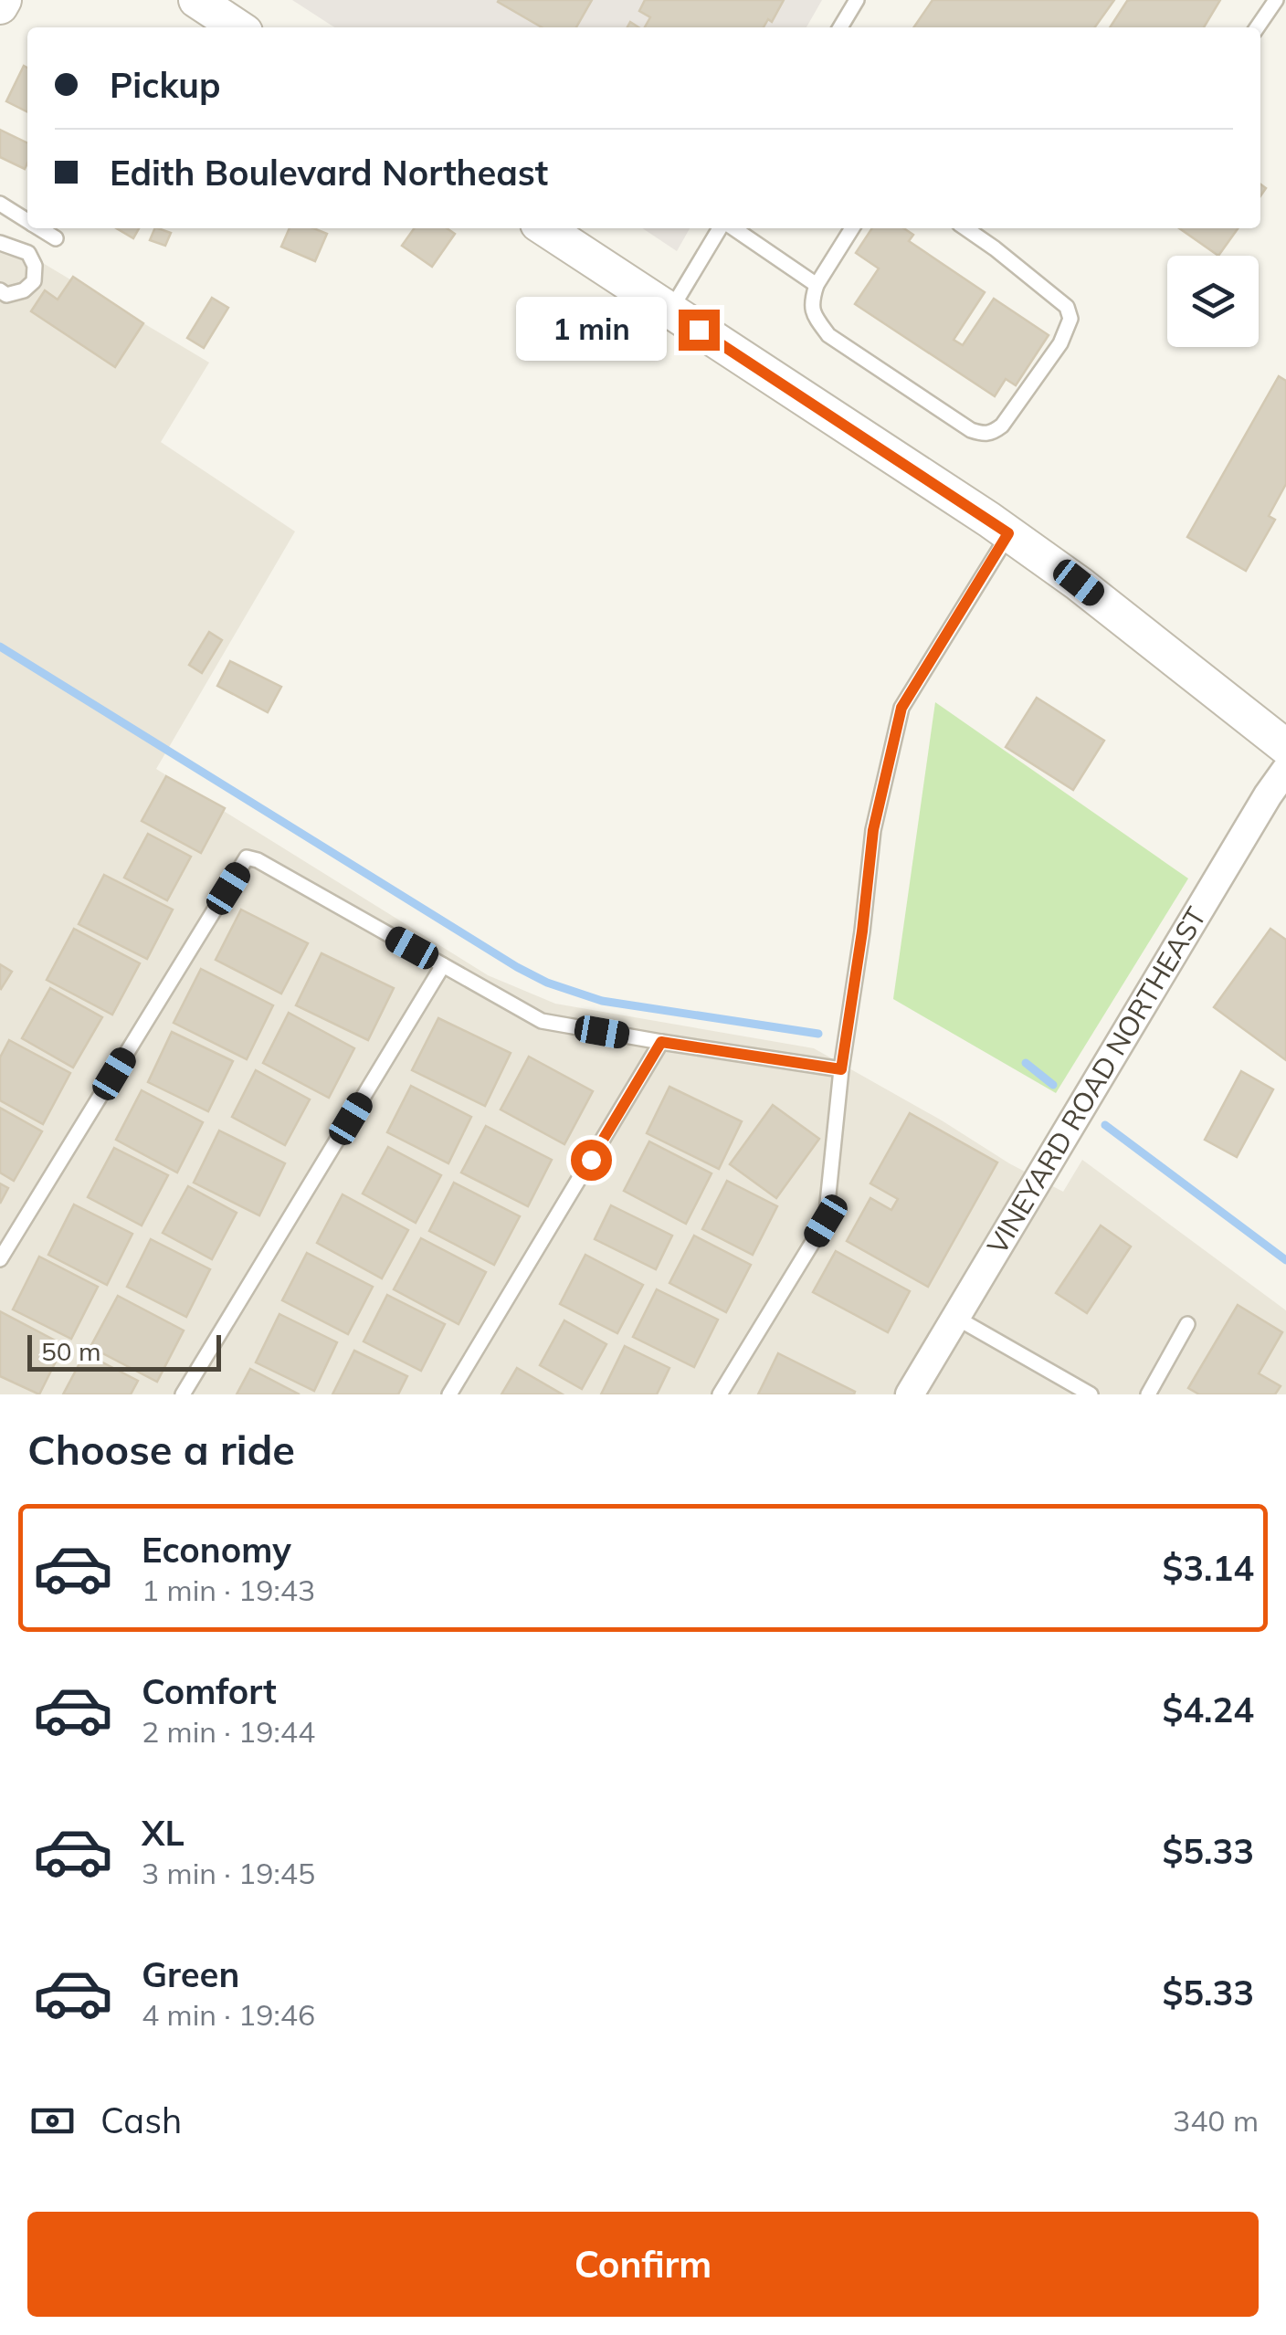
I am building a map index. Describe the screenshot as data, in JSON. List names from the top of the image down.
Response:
{
  "streets": {
    "street": ["VINEYARD ROAD NORTHEAST"]
  },
  "scale_bar": "50 m",
  "page": {
    "banner": ["Pickup", "Edith Boulevard Northeast"],
    "bubble": "1 min",
    "scale": "50 m",
    "heading": "Choose a ride",
    "list": [
      {
        "name": "Economy",
        "note": "1 min · 19:43",
        "value": "$3.14"
      },
      {
        "name": "Comfort",
        "note": "2 min · 19:44",
        "value": "$4.24"
      },
      {
        "name": "XL",
        "note": "3 min · 19:45",
        "value": "$5.33"
      },
      {
        "name": "Green",
        "note": "4 min · 19:46",
        "value": "$5.33"
      }
    ],
    "pay": ["Cash", "340 m"],
    "buttons": "Confirm"
  }
}
